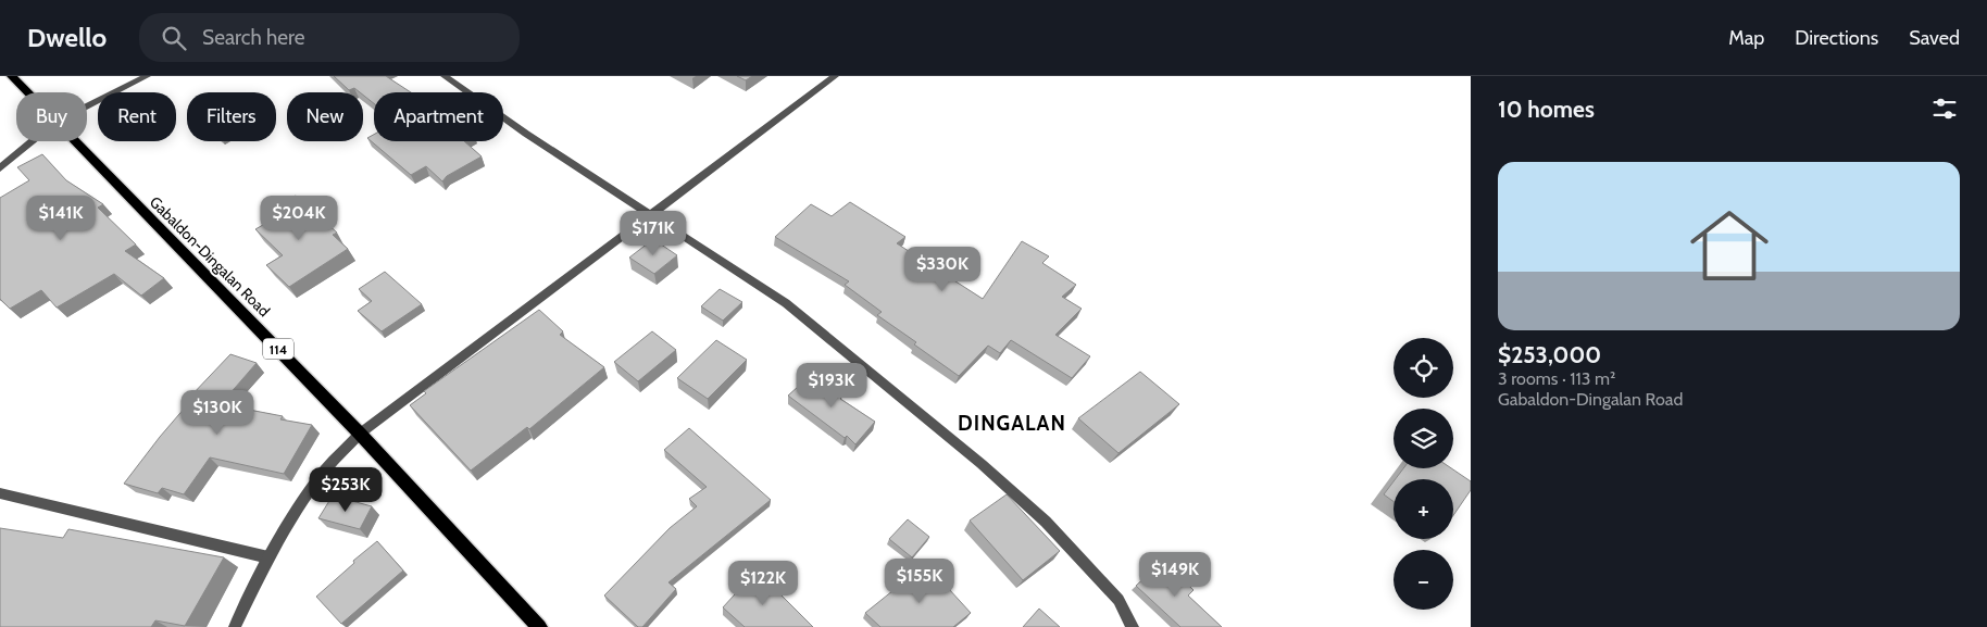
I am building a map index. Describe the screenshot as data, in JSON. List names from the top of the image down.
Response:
{
  "streets": {
    "main road": ["Gabaldon-Dingalan Road", "114"]
  },
  "districts": ["DINGALAN"],
  "page": {
    "header": "Dwello",
    "search": "Search here",
    "nav": ["Map", "Directions", "Saved"],
    "heading": "10 homes",
    "chip": [
      "Buy",
      "Rent",
      "Filters",
      "New",
      "Apartment"
    ],
    "list": [
      {
        "name": "$253,000",
        "note": "3 rooms · 113 m² · Gabaldon-Dingalan Road"
      }
    ],
    "price": [
      "$141K",
      "$204K",
      "$171K",
      "$330K",
      "$193K",
      "$130K",
      "$253K",
      "$149K",
      "$155K",
      "$122K"
    ],
    "map_buttons": ["+", "−"]
  }
}
